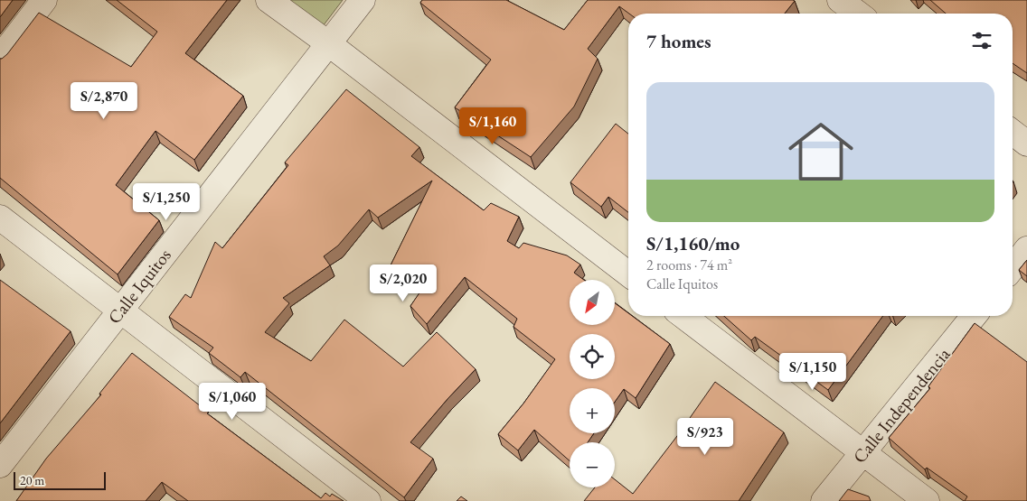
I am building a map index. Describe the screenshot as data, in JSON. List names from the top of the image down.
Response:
{
  "streets": {
    "street": ["Calle Iquitos", "Calle Independencia"]
  },
  "scale_bar": "20 m",
  "north": "bottom left",
  "page": {
    "heading": "7 homes",
    "list": [
      {
        "name": "S/1,160/mo",
        "note": "2 rooms · 74 m² · Calle Iquitos"
      }
    ],
    "price": [
      "S/2,870",
      "S/1,160",
      "S/1,250",
      "S/2,020",
      "S/1,150",
      "S/1,060",
      "S/923"
    ],
    "map_buttons": ["+", "−"],
    "scale": "20 m"
  }
}
